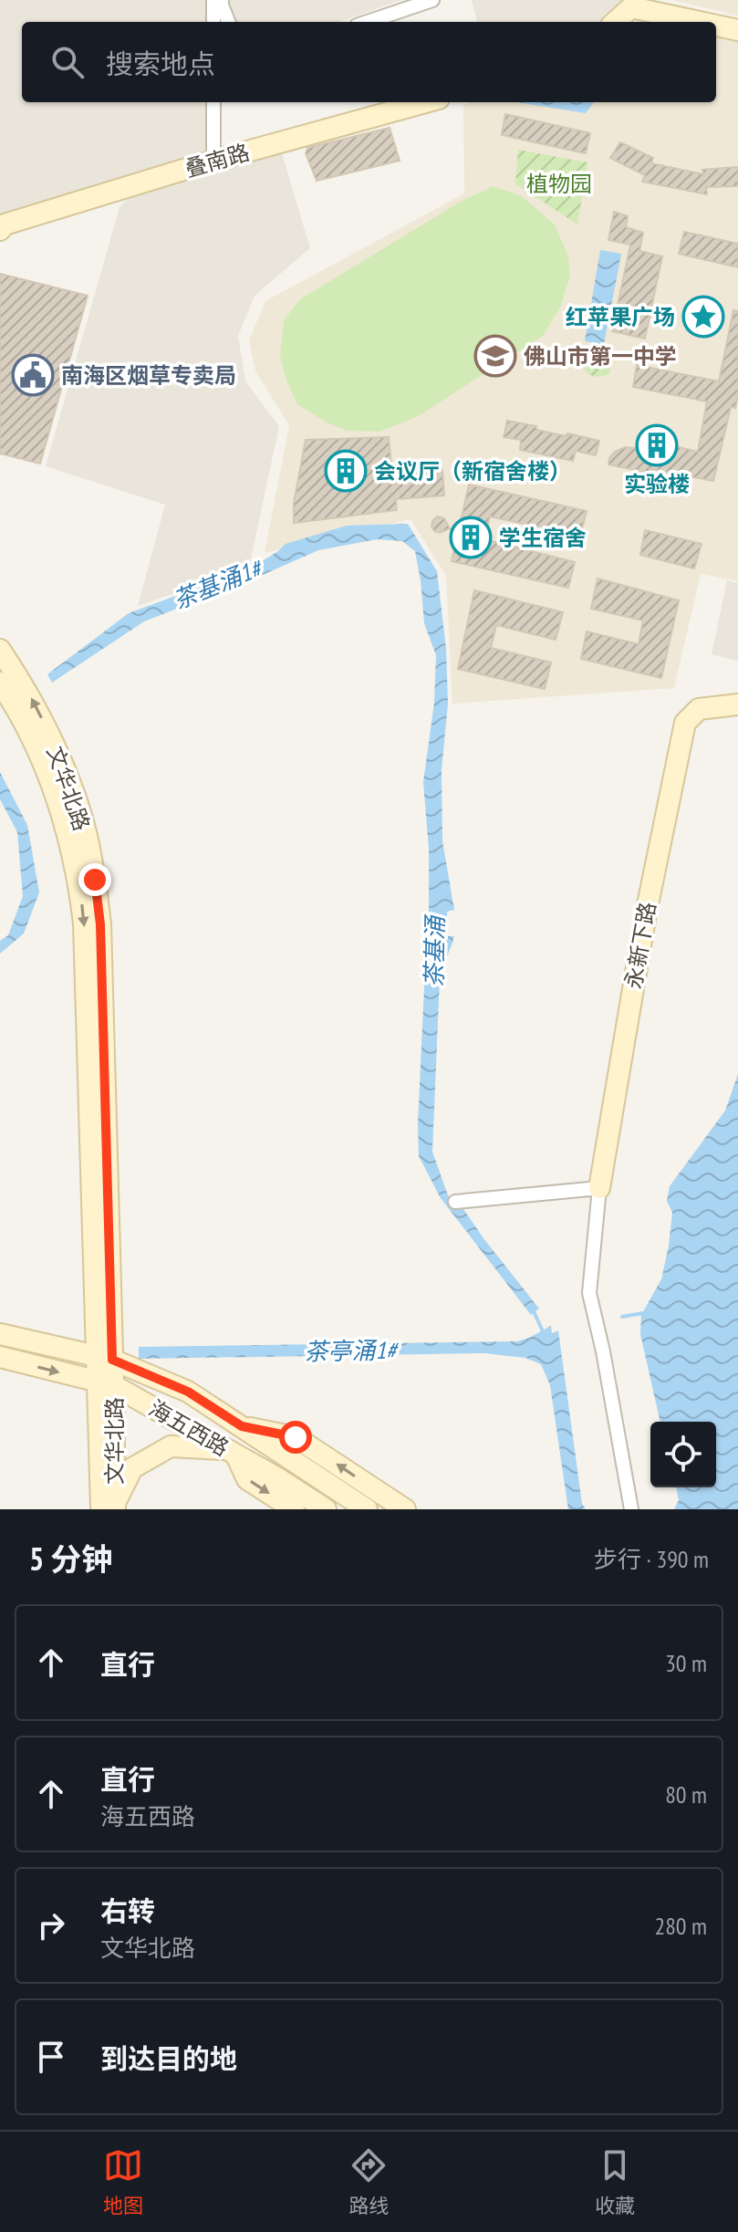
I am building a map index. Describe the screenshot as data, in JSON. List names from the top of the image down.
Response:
{
  "streets": {
    "main road": [
      "叠南路",
      "文华北路",
      "永新下路",
      "海五西路"
    ]
  },
  "crossings": [
    ["文华北路", "海五西路"]
  ],
  "water": ["茶基涌1#", "茶基涌", "茶亭涌1#"],
  "parks": ["植物园"],
  "places": {
    "place": ["红苹果广场"],
    "school or university": ["佛山市第一中学"],
    "public building": ["南海区烟草专卖局"],
    "building": ["实验楼", "会议厅（新宿舍楼）", "学生宿舍"]
  },
  "page": {
    "search": "搜索地点",
    "heading": ["5 分钟", "步行 · 390 m"],
    "list": [
      ["直行", "30 m"],
      ["直行", "海五西路", "80 m"],
      ["右转", "文华北路", "280 m"],
      "到达目的地"
    ],
    "nav": ["地图", "路线", "收藏"]
  }
}
